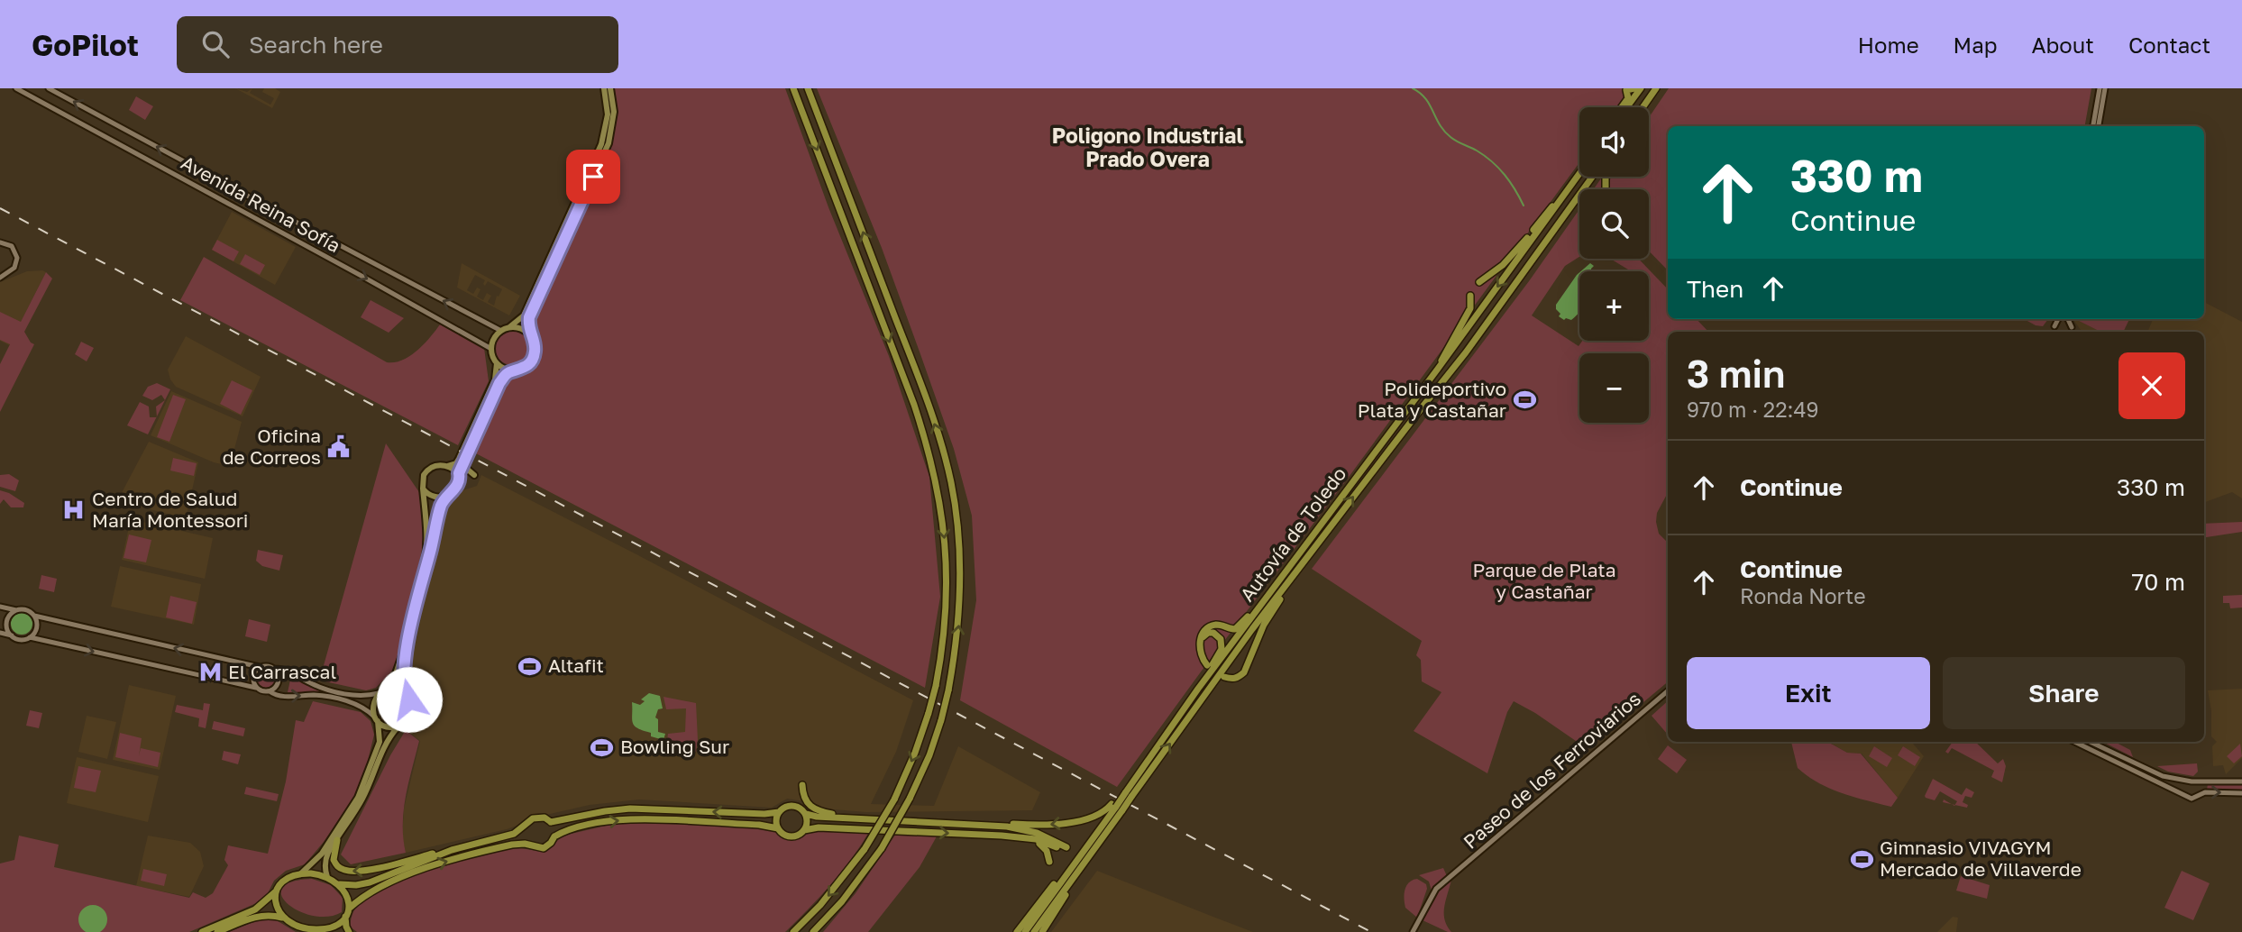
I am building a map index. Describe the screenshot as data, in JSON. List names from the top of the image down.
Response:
{
  "streets": {
    "highway": ["Autovía de Toledo"],
    "main road": ["Avenida Reina Sofía", "Paseo de los Ferroviarios"]
  },
  "districts": ["Poligono Industrial Prado Overa"],
  "parks": ["Parque de Plata y Castañar"],
  "places": {
    "sports": [
      "Polideportivo Plata y Castañar",
      "Altafit",
      "Bowling Sur",
      "Gimnasio VIVAGYM Mercado de Villaverde"
    ],
    "public building": ["Oficina de Correos"],
    "hospital": ["Centro de Salud María Montessori"],
    "metro station": ["El Carrascal"]
  },
  "page": {
    "header": "GoPilot",
    "search": "Search here",
    "nav": [
      "Home",
      "Map",
      "About",
      "Contact"
    ],
    "map_buttons": ["+", "−"],
    "turn": ["330 m", "Continue"],
    "then": "Then",
    "heading": ["3 min", "970 m · 22:49"],
    "list": [
      {
        "name": "Continue",
        "value": "330 m"
      },
      {
        "name": "Continue",
        "note": "Ronda Norte",
        "value": "70 m"
      }
    ],
    "buttons": ["Exit", "Share"]
  }
}
